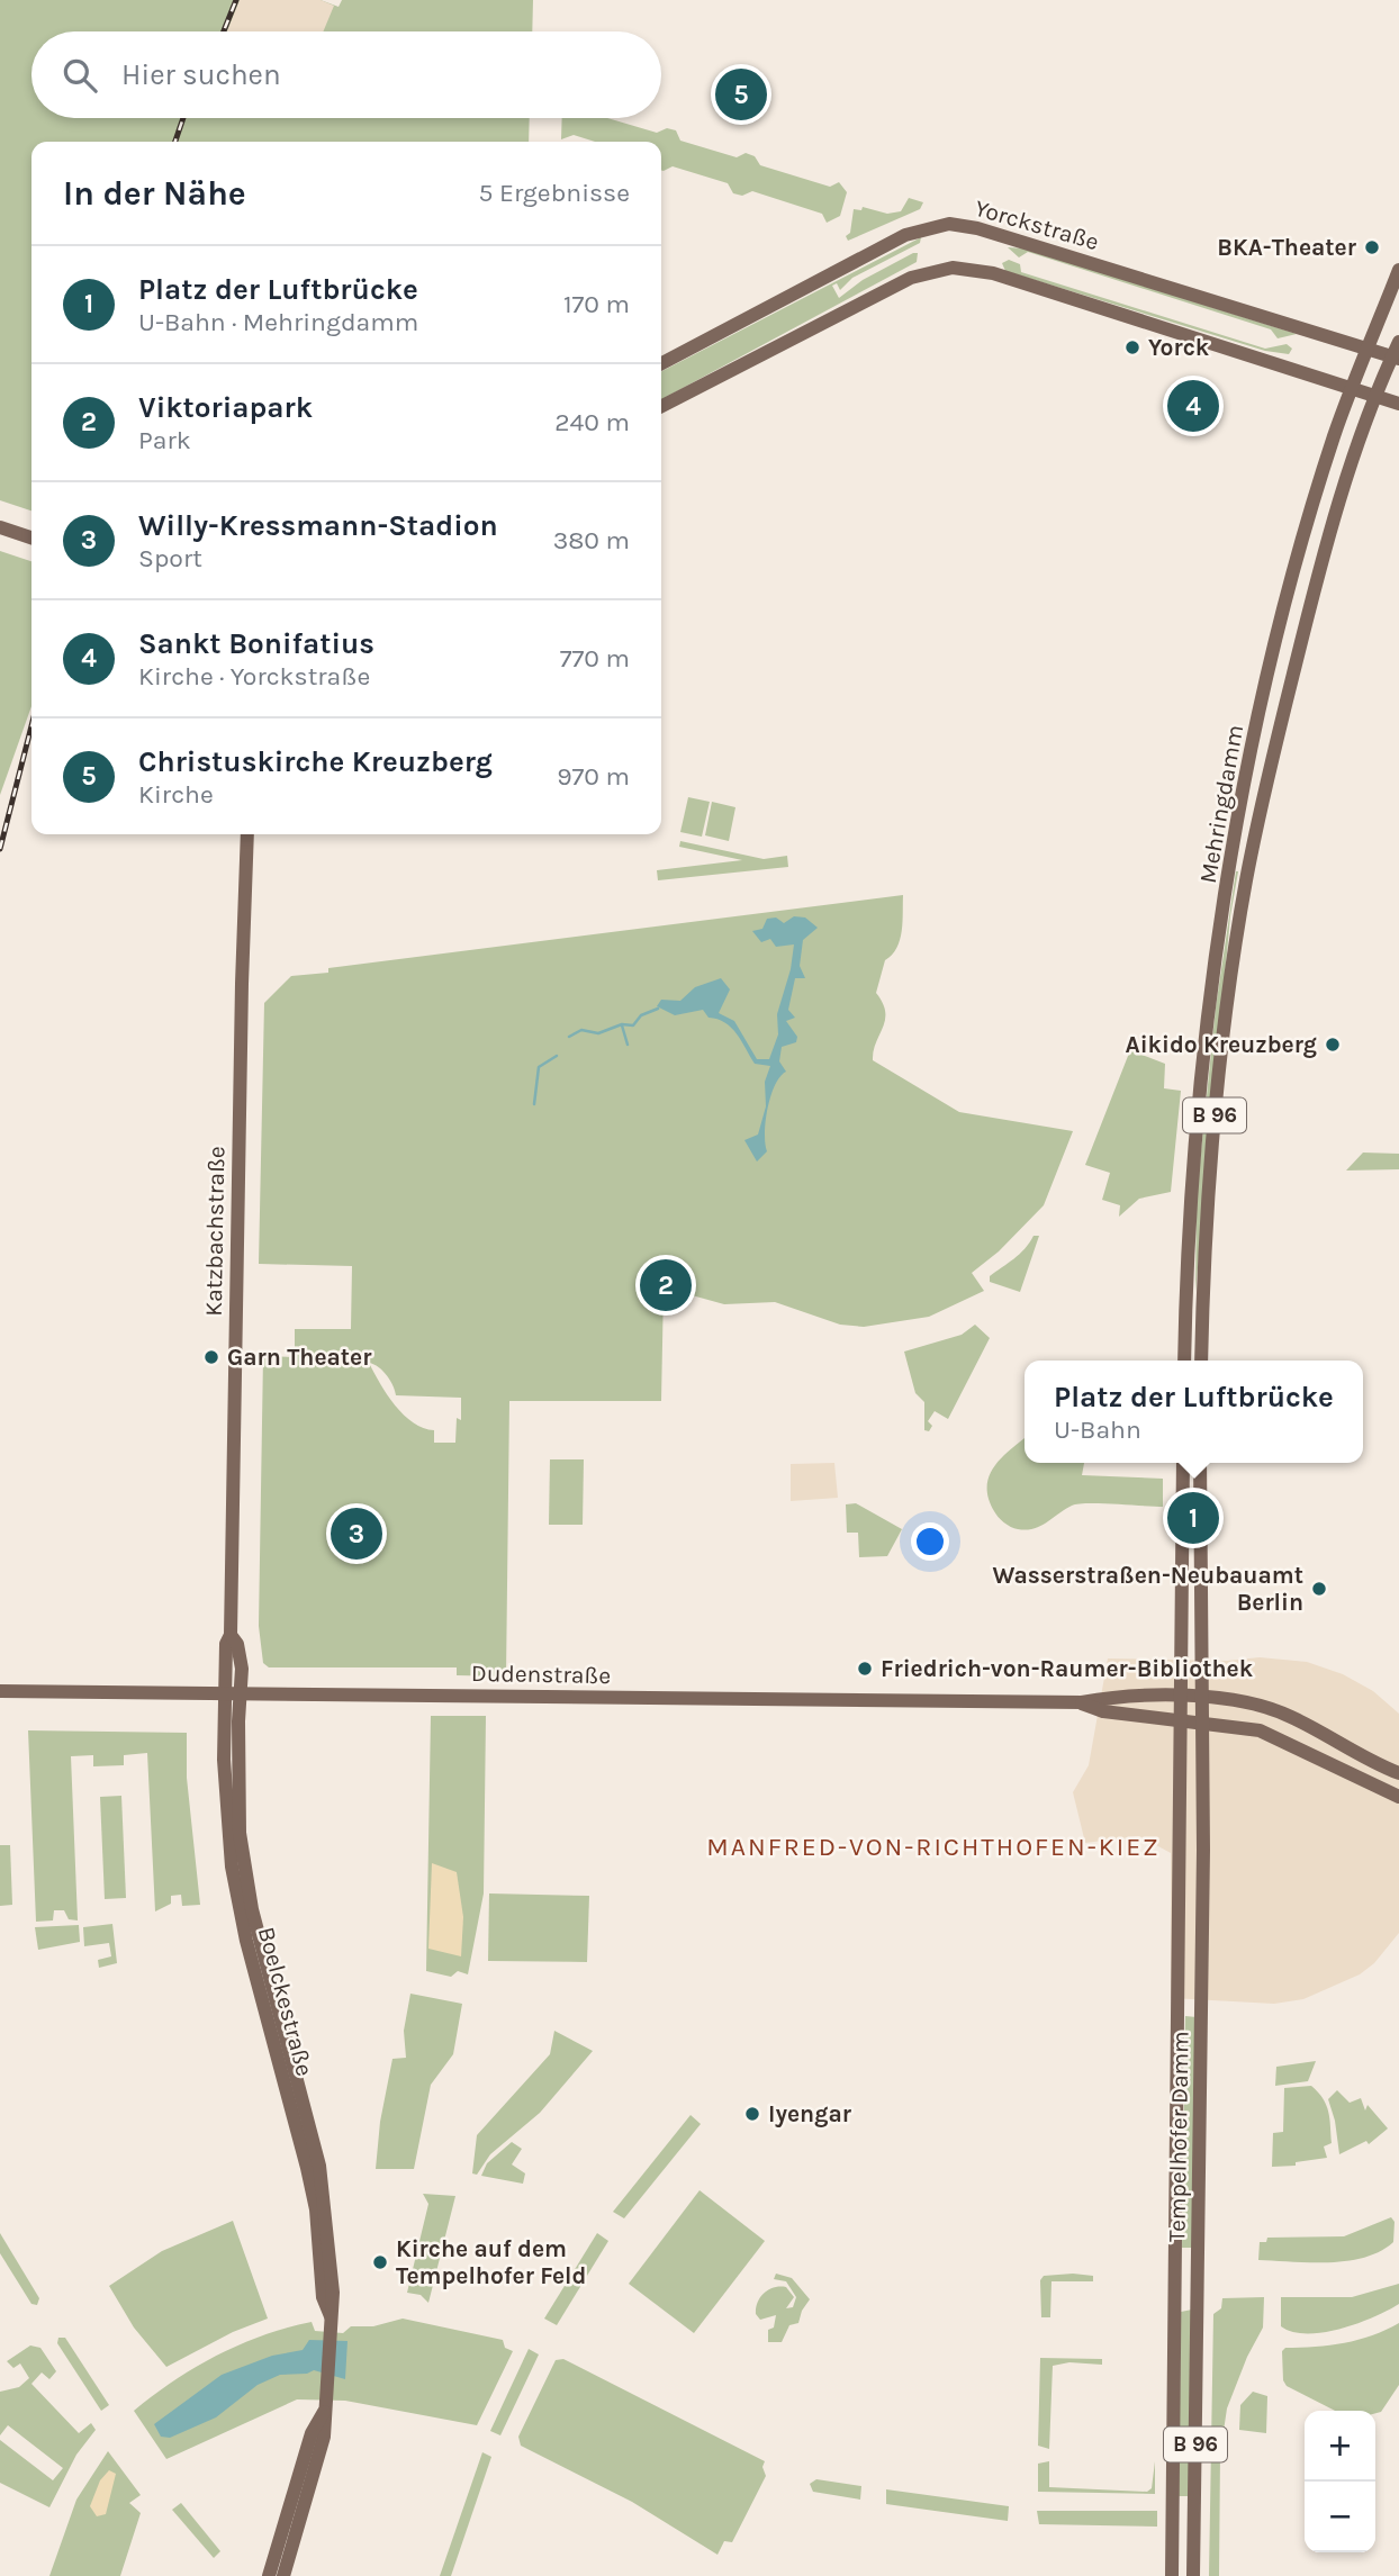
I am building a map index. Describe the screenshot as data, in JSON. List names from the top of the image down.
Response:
{
  "streets": {
    "main road": [
      "Yorckstraße",
      "Mehringdamm",
      "B 96",
      "Katzbachstraße",
      "Dudenstraße",
      "Boelckestraße",
      "Tempelhofer Damm"
    ]
  },
  "crossings": [
    ["Yorckstraße", "Mehringdamm"],
    ["B 96", "Dudenstraße"],
    ["B 96", "Tempelhofer Damm"],
    ["Katzbachstraße", "Dudenstraße"],
    ["Katzbachstraße", "Boelckestraße"],
    ["Dudenstraße", "Boelckestraße"],
    ["Dudenstraße", "Tempelhofer Damm"]
  ],
  "districts": ["MANFRED-VON-RICHTHOFEN-KIEZ"],
  "places": [
    "BKA-Theater",
    "Yorck",
    "Aikido Kreuzberg",
    "Garn Theater",
    "Wasserstraßen-Neubauamt Berlin",
    "Friedrich-von-Raumer-Bibliothek",
    "Iyengar",
    "Kirche auf dem Tempelhofer Feld"
  ],
  "page": {
    "search": "Hier suchen",
    "pins": [
      "5",
      "4",
      "2",
      "1",
      "3"
    ],
    "heading": ["In der Nähe", "5 Ergebnisse"],
    "list": [
      {
        "mark": "1",
        "name": "Platz der Luftbrücke",
        "note": "U-Bahn · Mehringdamm",
        "value": "170 m"
      },
      {
        "mark": "2",
        "name": "Viktoriapark",
        "note": "Park",
        "value": "240 m"
      },
      {
        "mark": "3",
        "name": "Willy-Kressmann-Stadion",
        "note": "Sport",
        "value": "380 m"
      },
      {
        "mark": "4",
        "name": "Sankt Bonifatius",
        "note": "Kirche · Yorckstraße",
        "value": "770 m"
      },
      {
        "mark": "5",
        "name": "Christuskirche Kreuzberg",
        "note": "Kirche",
        "value": "970 m"
      }
    ],
    "popup": ["Platz der Luftbrücke", "U-Bahn"],
    "map_buttons": ["+", "−"]
  }
}
